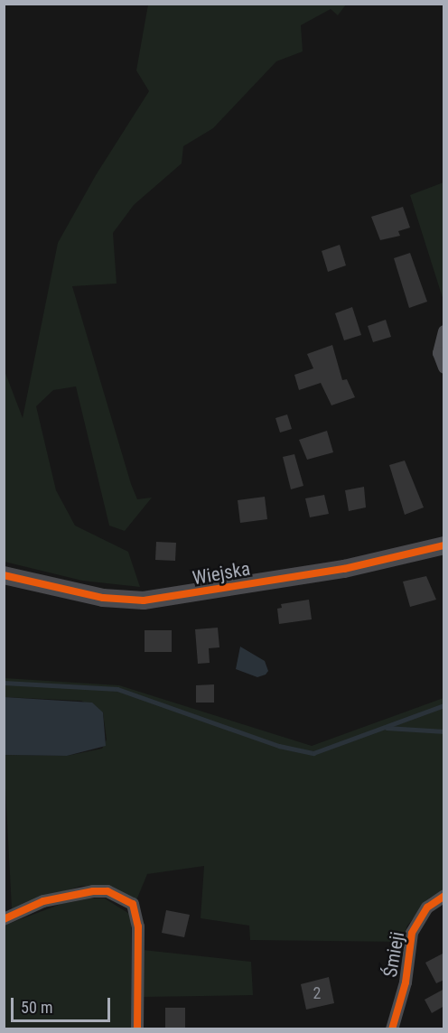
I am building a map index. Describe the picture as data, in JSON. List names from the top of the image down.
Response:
{
  "streets": {
    "street": ["Wiejska", "Śmieji"]
  },
  "house_numbers": ["2"],
  "scale_bar": "50 m"
}
